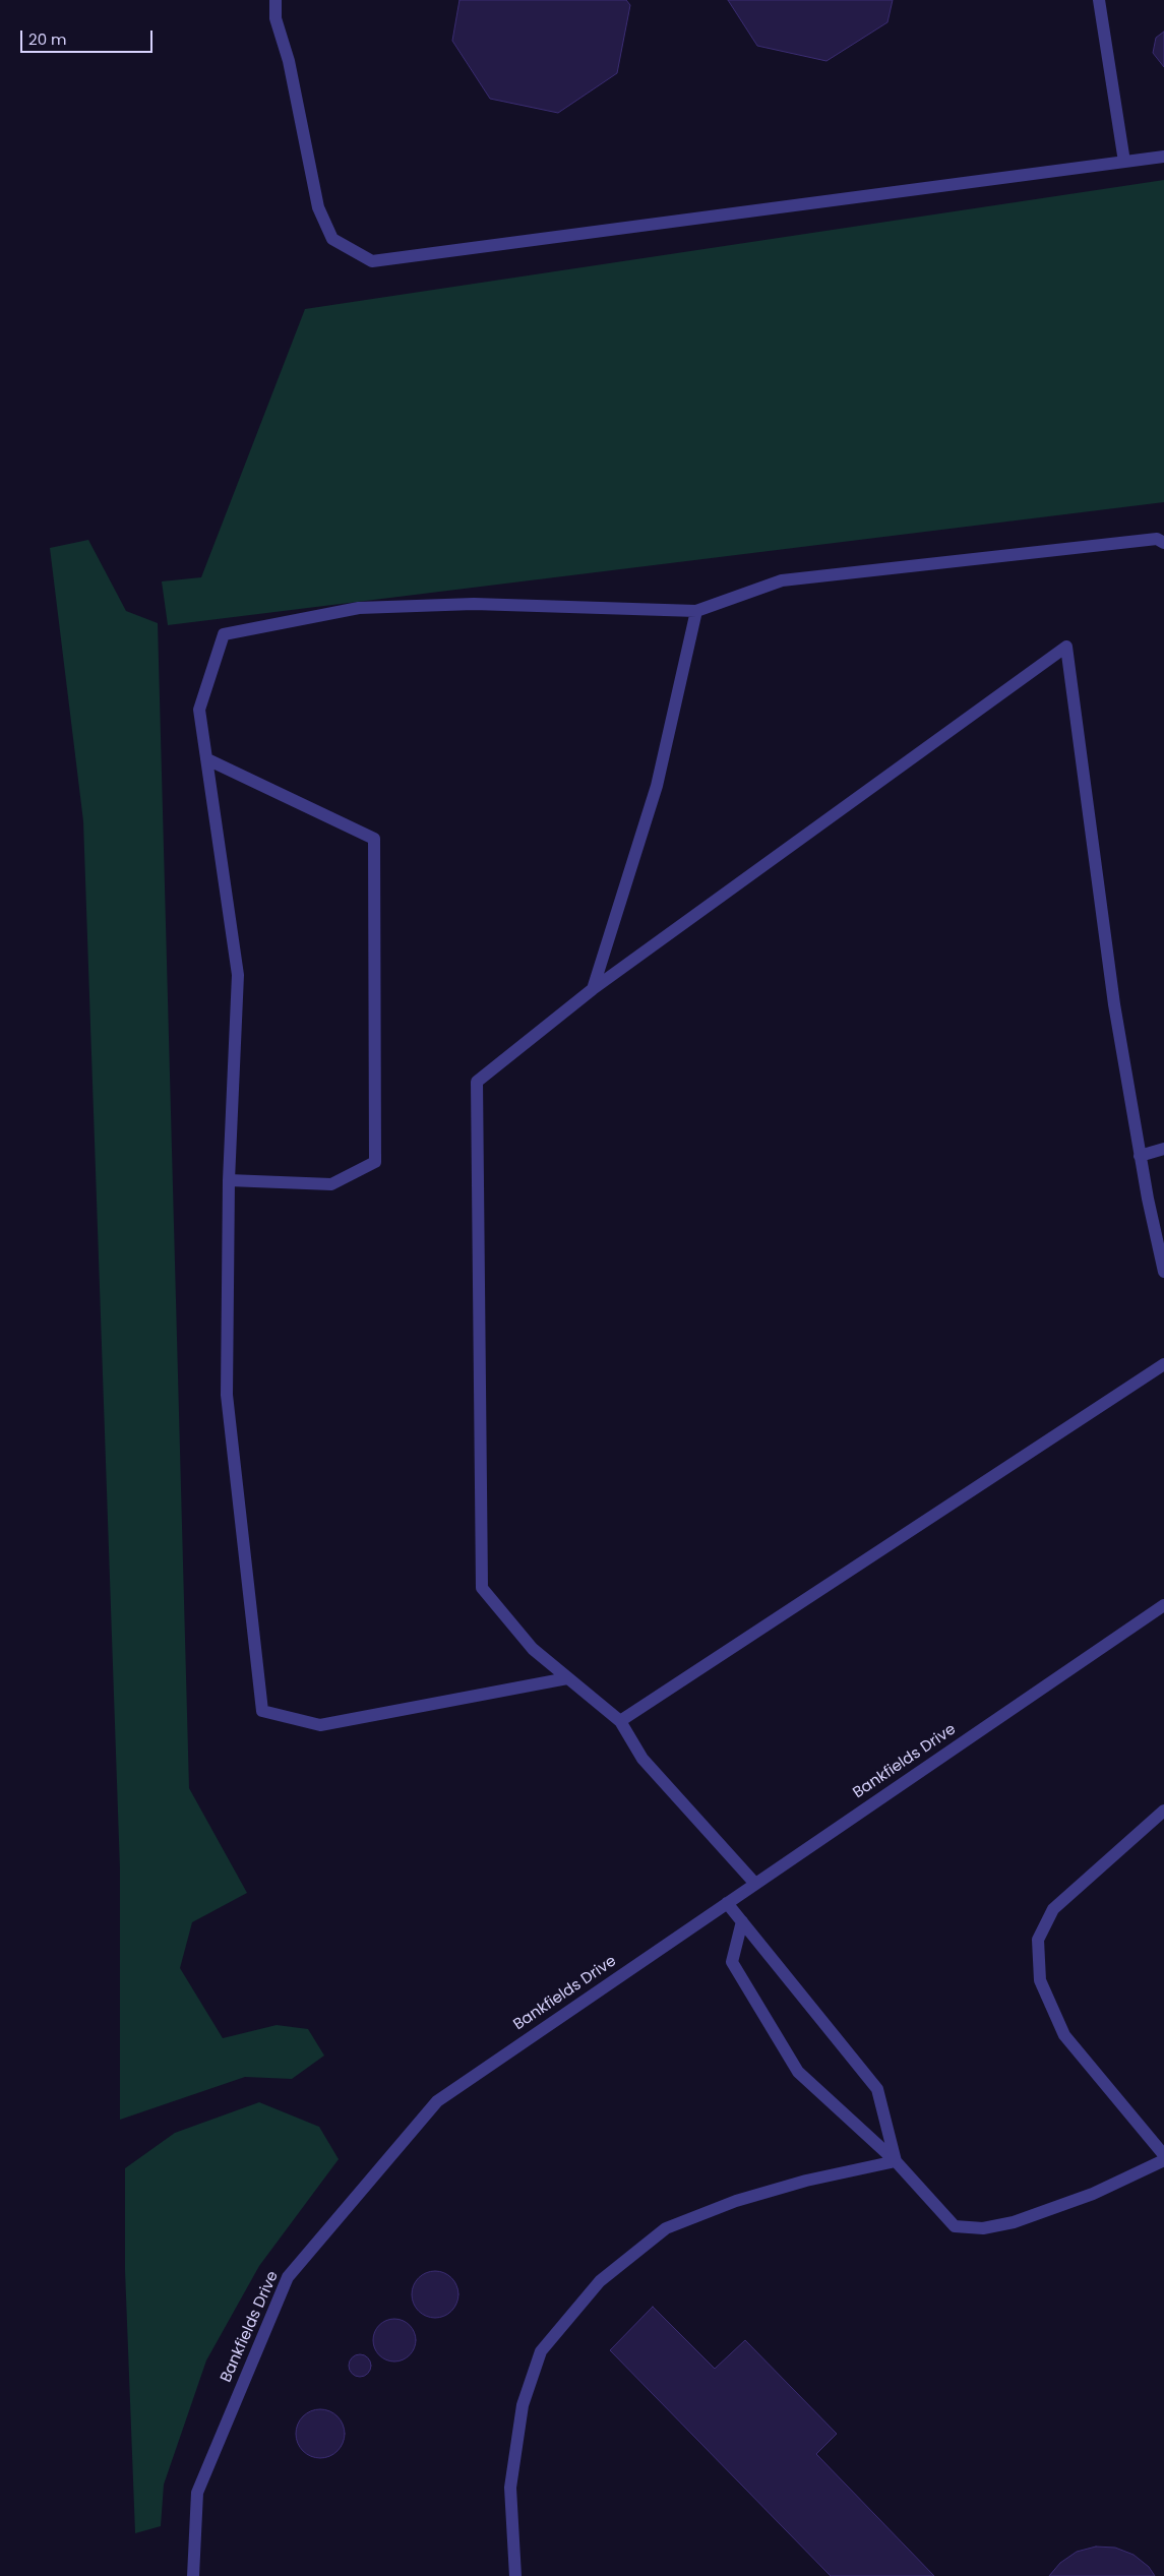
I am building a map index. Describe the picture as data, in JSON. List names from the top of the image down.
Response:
{
  "streets": {
    "street": ["Bankfields Drive"]
  },
  "scale_bar": "20 m"
}
